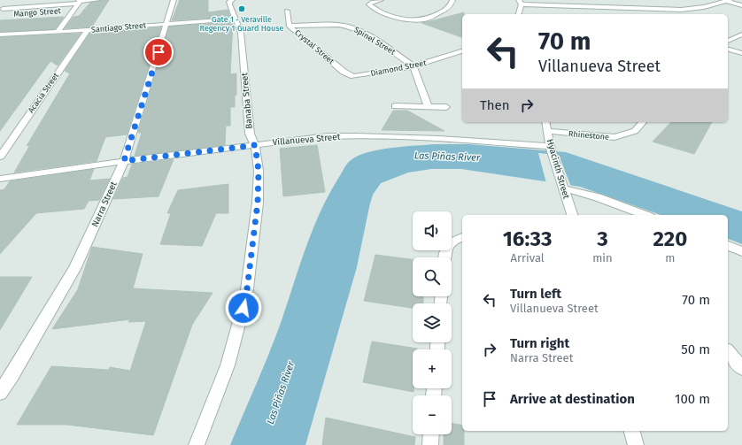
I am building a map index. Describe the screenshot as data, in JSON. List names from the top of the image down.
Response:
{
  "streets": {
    "street": [
      "Mango Street",
      "Santiago Street",
      "Spinel Street",
      "Crystal Street",
      "Diamond Street",
      "Acacia Street",
      "Banaba Street",
      "Rhinestone",
      "Villanueva Street",
      "Hyacinth Street",
      "Narra Street"
    ]
  },
  "crossings": [
    ["Santiago Street", "Acacia Street"],
    ["Santiago Street", "Banaba Street"],
    ["Santiago Street", "Narra Street"],
    ["Spinel Street", "Crystal Street"],
    ["Spinel Street", "Diamond Street"],
    ["Crystal Street", "Diamond Street"],
    ["Banaba Street", "Villanueva Street"],
    ["Rhinestone", "Hyacinth Street"],
    ["Villanueva Street", "Hyacinth Street"],
    ["Villanueva Street", "Narra Street"]
  ],
  "water": ["Las Piñas River"],
  "places": ["Gate 1 - Veraville Regency 1 Guard House"],
  "page": {
    "turn": ["70 m", "Villanueva Street"],
    "then": "Then",
    "map_buttons": ["+", "−"],
    "eta": [
      "16:33",
      "Arrival",
      "3",
      "min",
      "220",
      "m"
    ],
    "list": [
      {
        "name": "Turn left",
        "note": "Villanueva Street",
        "value": "70 m"
      },
      {
        "name": "Turn right",
        "note": "Narra Street",
        "value": "50 m"
      },
      {
        "name": "Arrive at destination",
        "value": "100 m"
      }
    ]
  }
}
